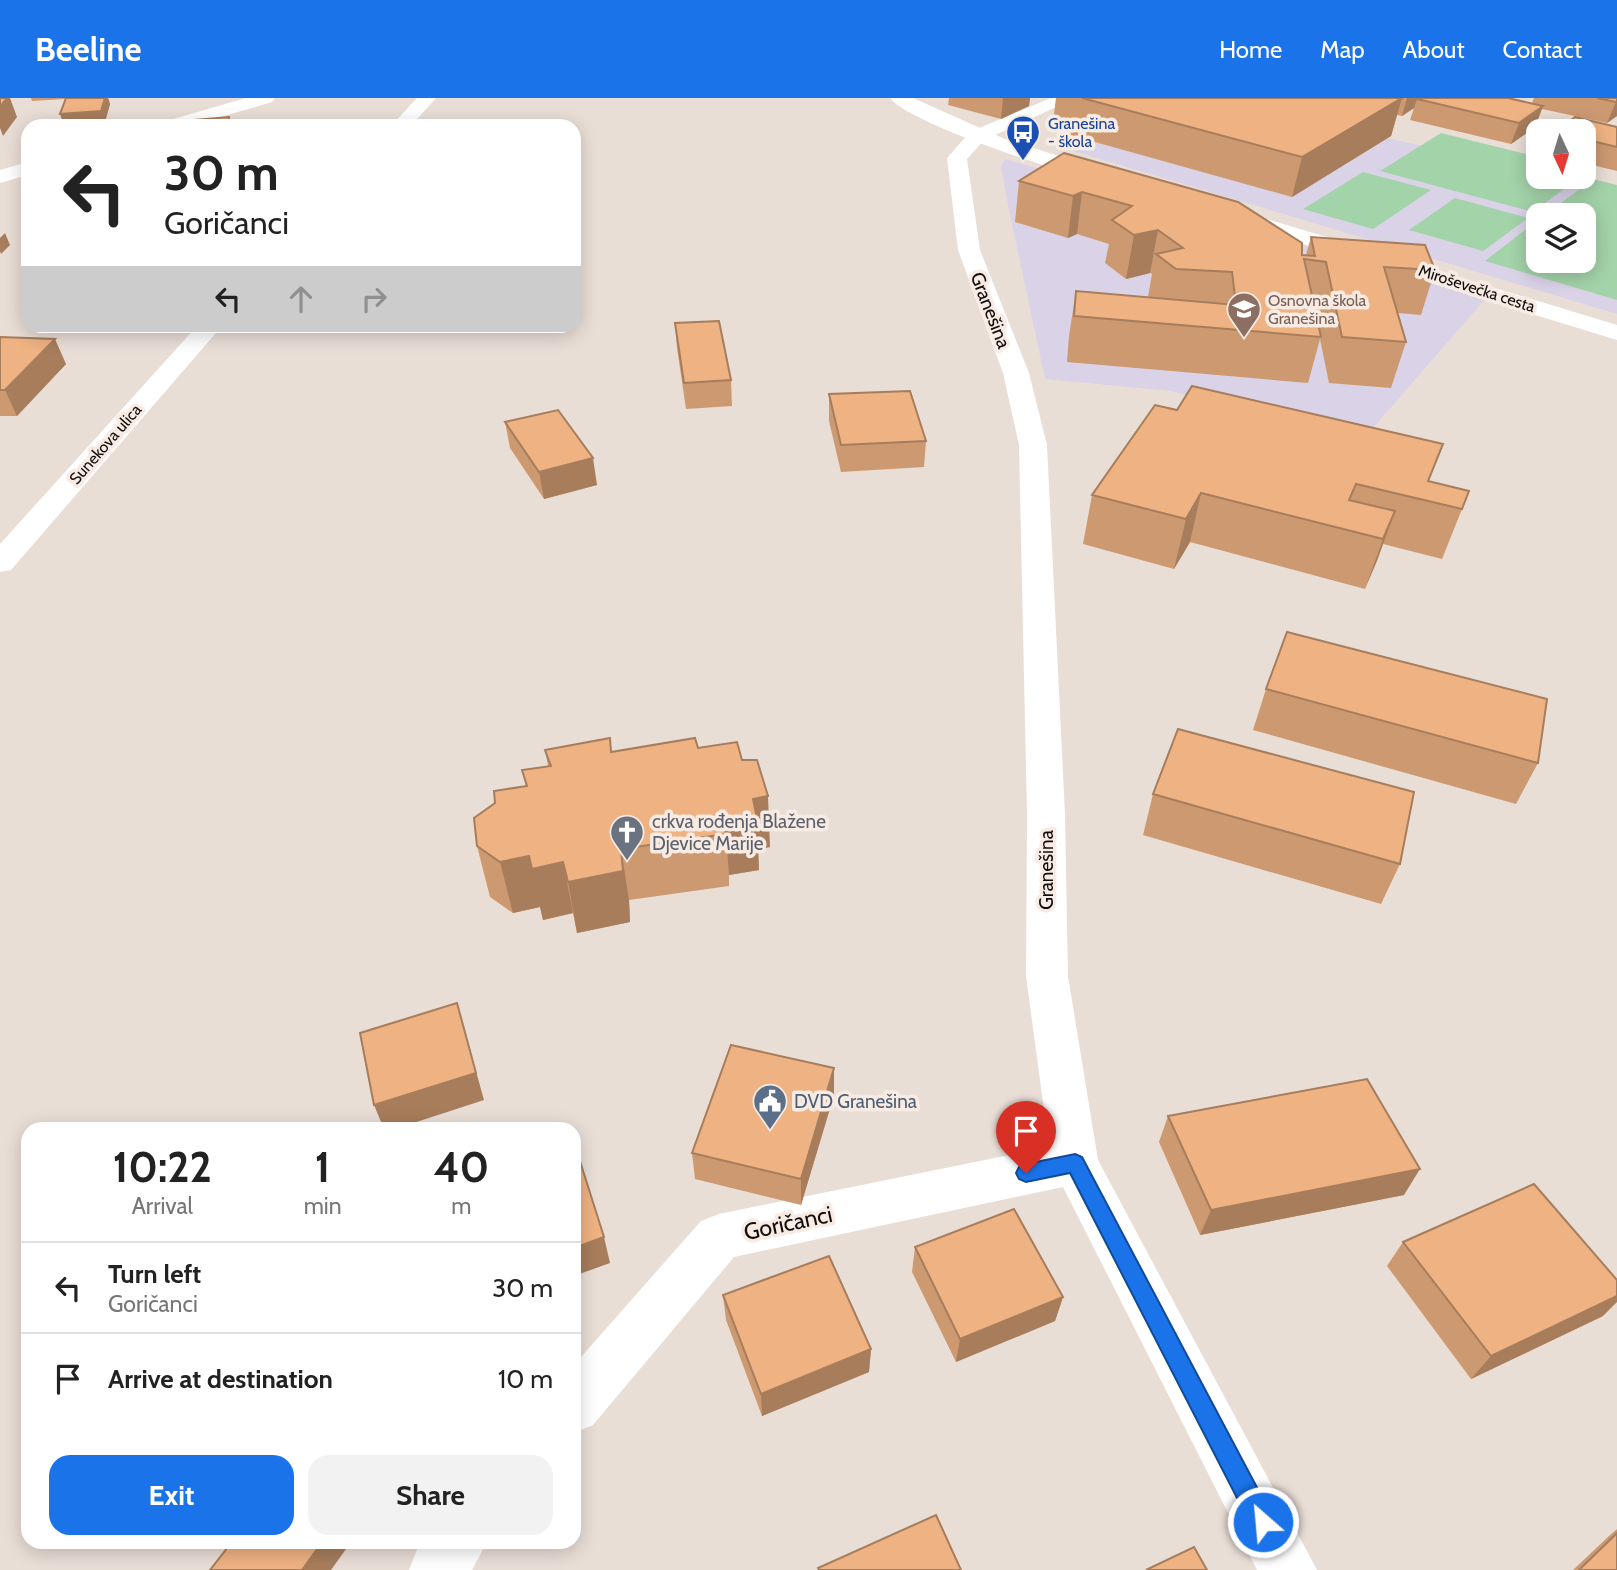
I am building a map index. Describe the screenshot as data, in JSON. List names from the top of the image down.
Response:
{
  "streets": {
    "street": [
      "Miroševečka cesta",
      "Granešina",
      "Sunekova ulica",
      "Goričanci"
    ]
  },
  "crossings": [
    ["Granešina", "Goričanci"]
  ],
  "places": {
    "bus stop": ["Granešina - škola"],
    "school or university": ["Osnovna škola Granešina"],
    "church": ["crkva rođenja Blažene Djevice Marije"],
    "public building": ["DVD Granešina"]
  },
  "north": "bottom",
  "page": {
    "header": "Beeline",
    "nav": [
      "Home",
      "Map",
      "About",
      "Contact"
    ],
    "turn": ["30 m", "Goričanci"],
    "eta": [
      "10:22",
      "Arrival",
      "1",
      "min",
      "40",
      "m"
    ],
    "list": [
      {
        "name": "Turn left",
        "note": "Goričanci",
        "value": "30 m"
      },
      {
        "name": "Arrive at destination",
        "value": "10 m"
      }
    ],
    "buttons": ["Exit", "Share"]
  }
}
